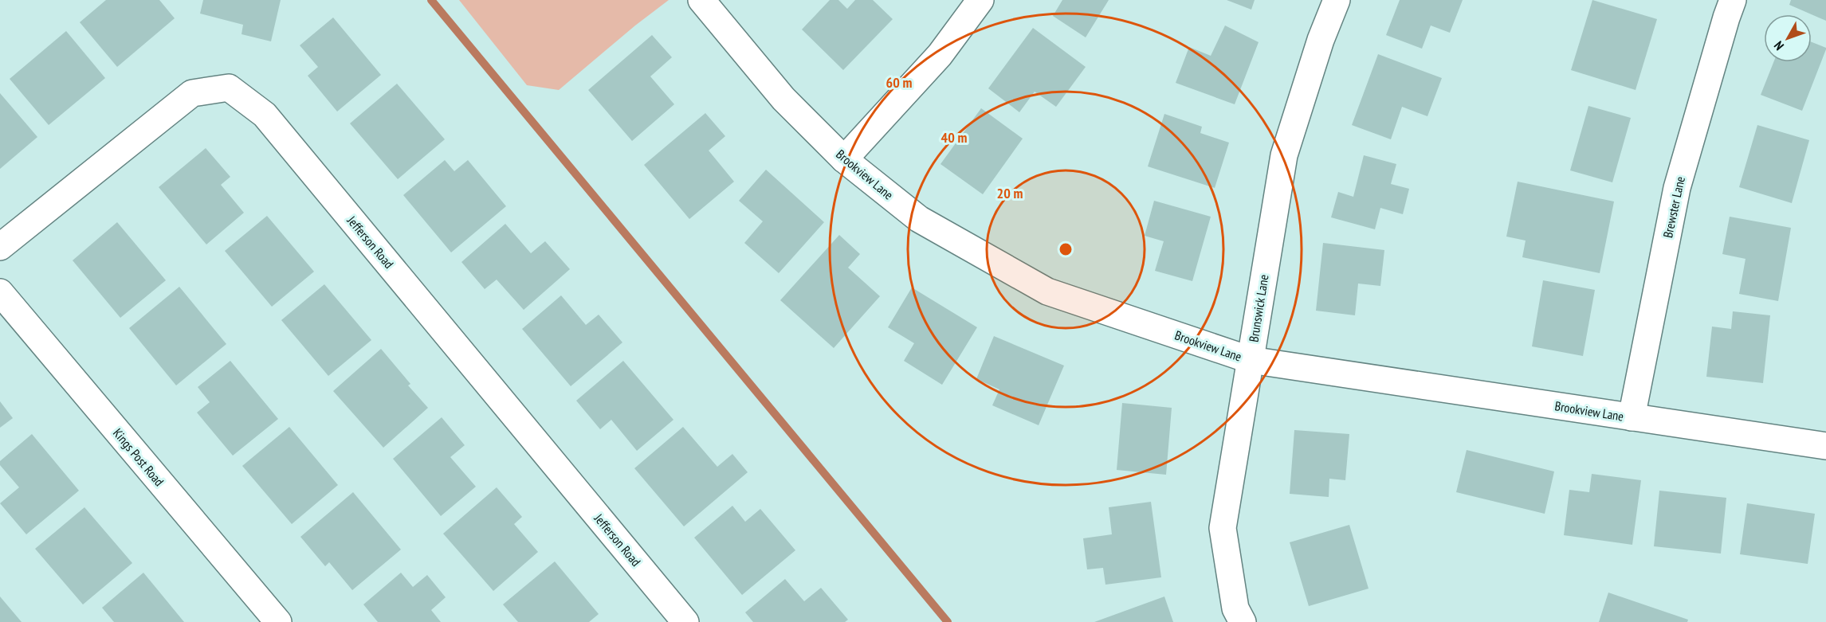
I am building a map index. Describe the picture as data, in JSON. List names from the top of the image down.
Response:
{
  "streets": {
    "street": [
      "Brookview Lane",
      "Brewster Lane",
      "Jefferson Road",
      "Brunswick Lane",
      "Kings Post Road"
    ]
  },
  "crossings": [
    ["Brookview Lane", "Brewster Lane"],
    ["Brookview Lane", "Brunswick Lane"]
  ],
  "north": "bottom left",
  "rings": ["60 m", "40 m", "20 m"]
}
